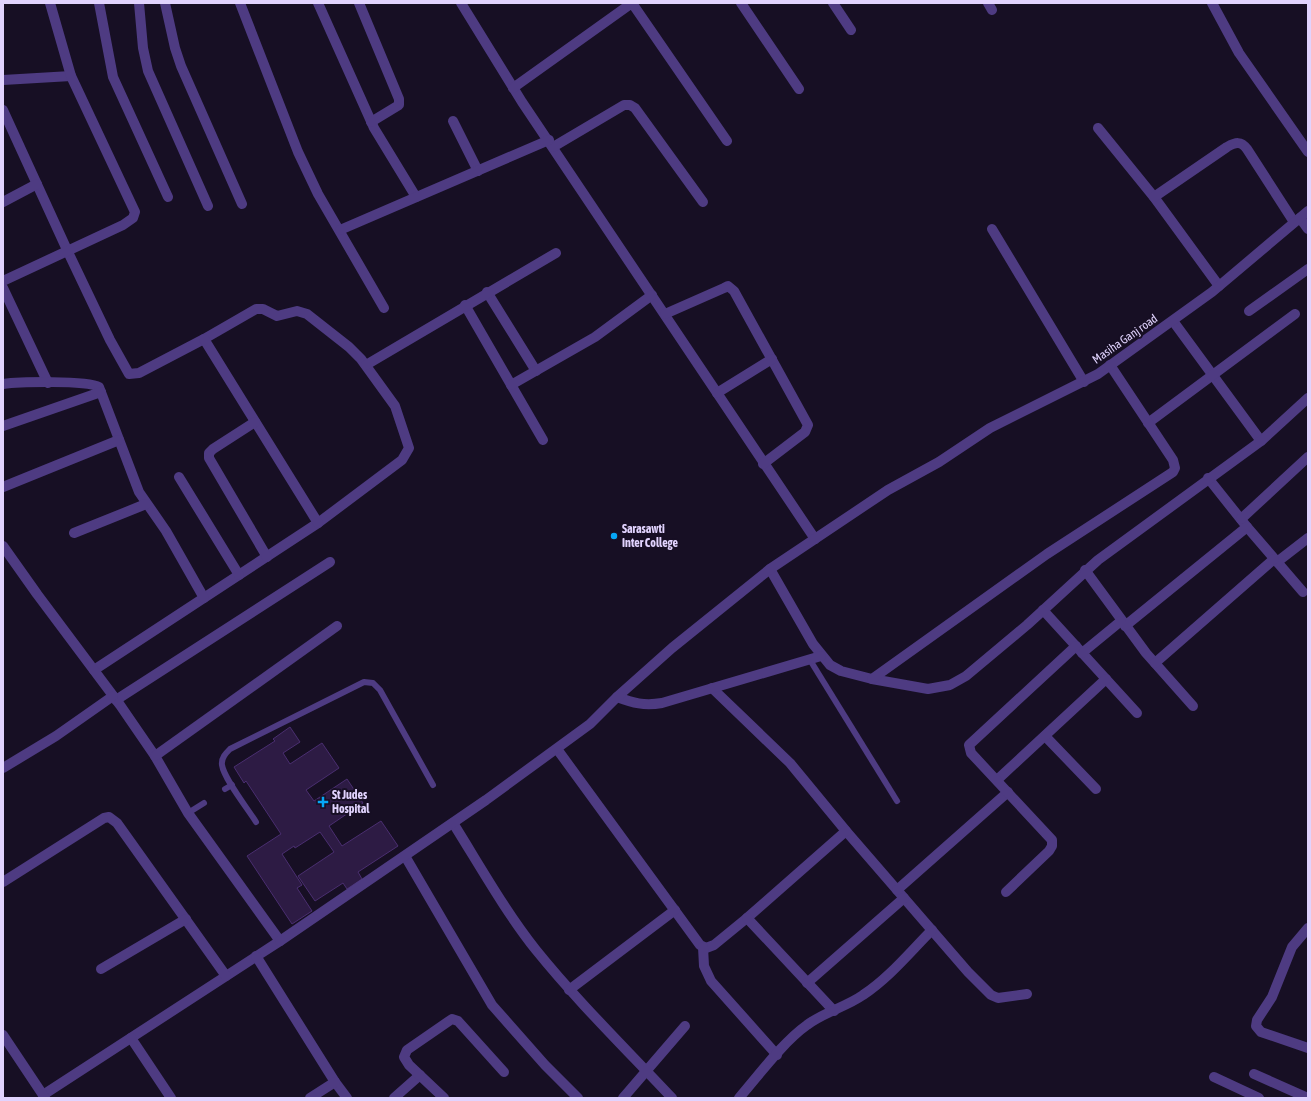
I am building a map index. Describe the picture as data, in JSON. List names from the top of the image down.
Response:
{
  "streets": {
    "street": ["Masiha Ganj road"]
  },
  "places": {
    "other": ["Sarasawti Inter College"],
    "health": ["St Judes Hospital"]
  }
}
